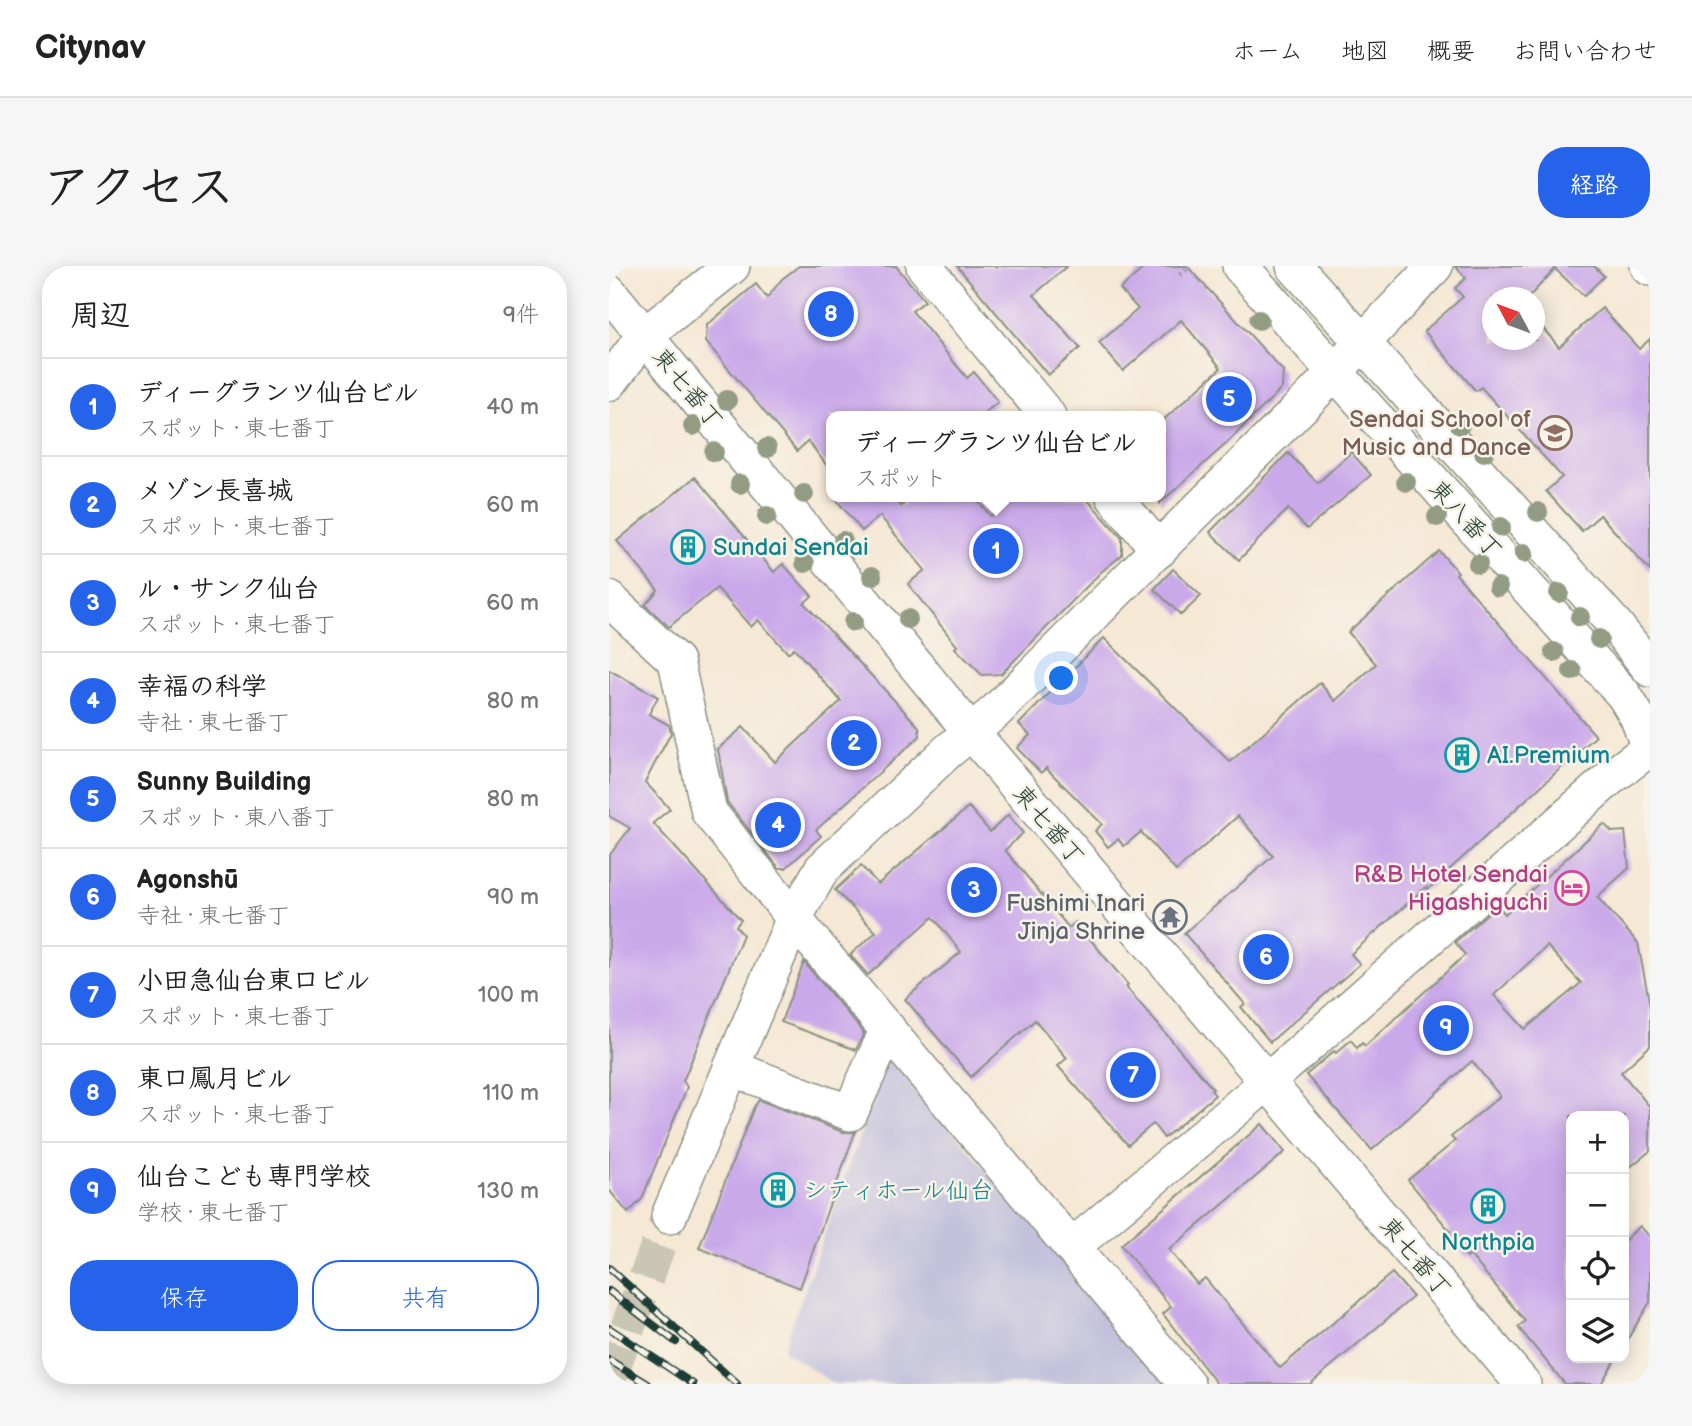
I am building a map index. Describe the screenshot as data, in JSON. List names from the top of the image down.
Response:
{
  "streets": {
    "street": ["東七番丁", "東八番丁"]
  },
  "places": {
    "school or university": ["Sendai School of Music and Dance"],
    "building": [
      "Sundai Sendai",
      "AI.Premium",
      "シティホール仙台",
      "Northpia"
    ],
    "hotel": ["R&B Hotel Sendai Higashiguchi"],
    "temple": ["Fushimi Inari Jinja Shrine"]
  },
  "north": "top left",
  "page": {
    "header": "Citynav",
    "nav": [
      "ホーム",
      "地図",
      "概要",
      "お問い合わせ"
    ],
    "title": "アクセス",
    "buttons": [
      "経路",
      ["保存", "共有"]
    ],
    "heading": ["周辺", "9件"],
    "pins": [
      "8",
      "5",
      "1",
      "2",
      "4",
      "3",
      "6",
      "9",
      "7"
    ],
    "list": [
      {
        "mark": "1",
        "name": "ディーグランツ仙台ビル",
        "note": "スポット · 東七番丁",
        "value": "40 m"
      },
      {
        "mark": "2",
        "name": "メゾン長喜城",
        "note": "スポット · 東七番丁",
        "value": "60 m"
      },
      {
        "mark": "3",
        "name": "ル・サンク仙台",
        "note": "スポット · 東七番丁",
        "value": "60 m"
      },
      {
        "mark": "4",
        "name": "幸福の科学",
        "note": "寺社 · 東七番丁",
        "value": "80 m"
      },
      {
        "mark": "5",
        "name": "Sunny Building",
        "note": "スポット · 東八番丁",
        "value": "80 m"
      },
      {
        "mark": "6",
        "name": "Agonshū",
        "note": "寺社 · 東七番丁",
        "value": "90 m"
      },
      {
        "mark": "7",
        "name": "小田急仙台東口ビル",
        "note": "スポット · 東七番丁",
        "value": "100 m"
      },
      {
        "mark": "8",
        "name": "東口鳳月ビル",
        "note": "スポット · 東七番丁",
        "value": "110 m"
      },
      {
        "mark": "9",
        "name": "仙台こども専門学校",
        "note": "学校 · 東七番丁",
        "value": "130 m"
      }
    ],
    "popup": ["ディーグランツ仙台ビル", "スポット"],
    "map_buttons": ["+", "−"]
  }
}
